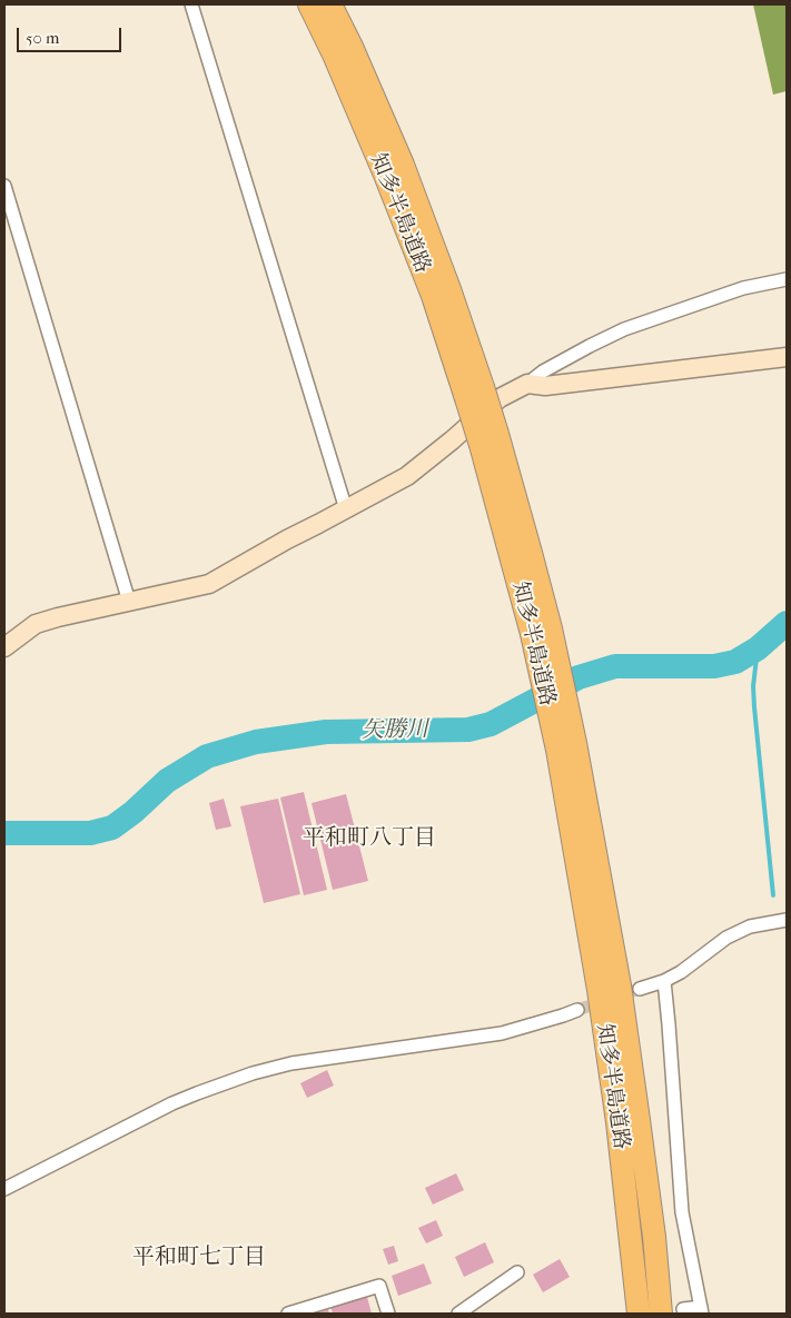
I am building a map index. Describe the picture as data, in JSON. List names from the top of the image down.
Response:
{
  "streets": {
    "highway": ["知多半島道路"]
  },
  "districts": ["平和町八丁目", "平和町七丁目"],
  "water": ["矢勝川"],
  "scale_bar": "50 m"
}
